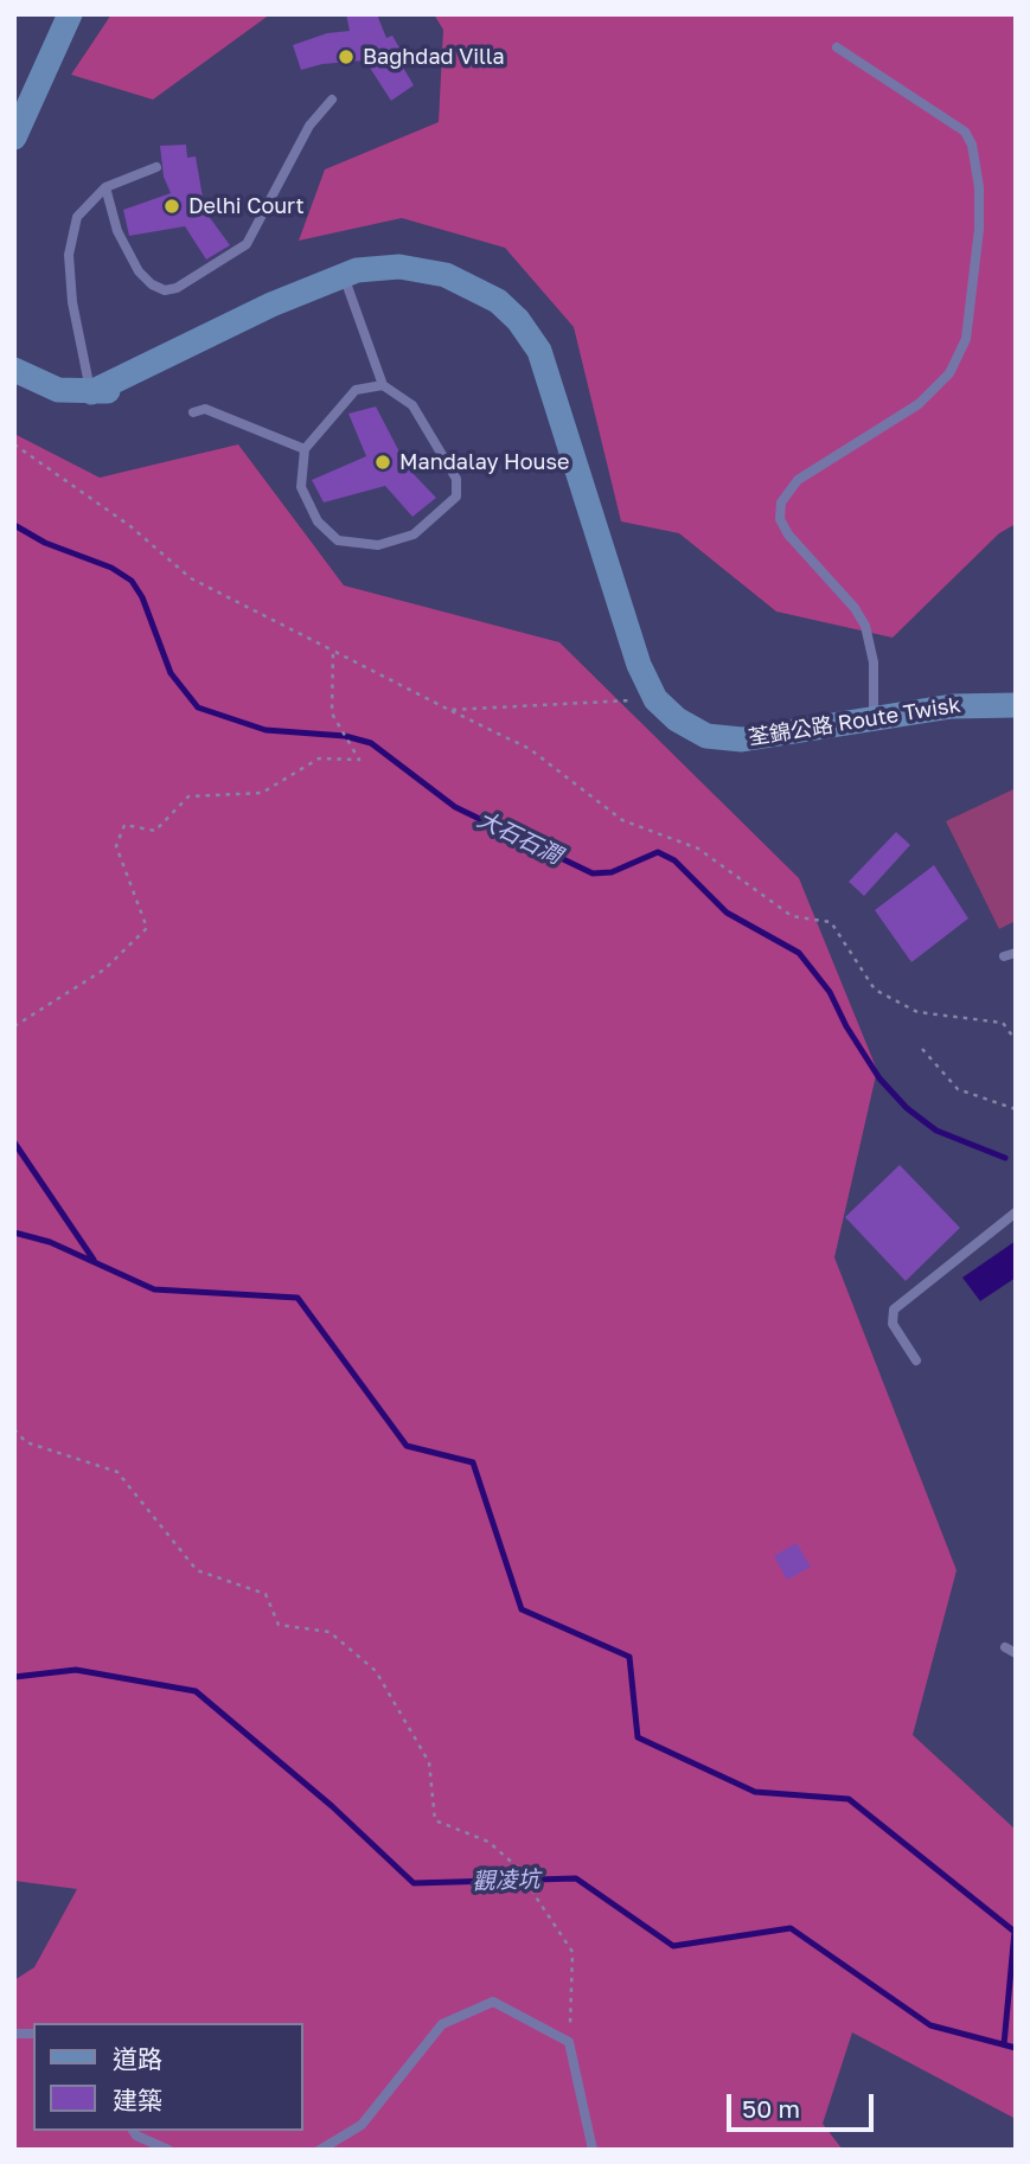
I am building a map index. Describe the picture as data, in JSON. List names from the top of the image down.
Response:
{
  "streets": {
    "main road": ["荃錦公路 Route Twisk"]
  },
  "water": ["大石石澗", "觀凌坑"],
  "places": ["Baghdad Villa", "Delhi Court", "Mandalay House"],
  "legend": ["道路", "建築"],
  "scale_bar": "50 m"
}
